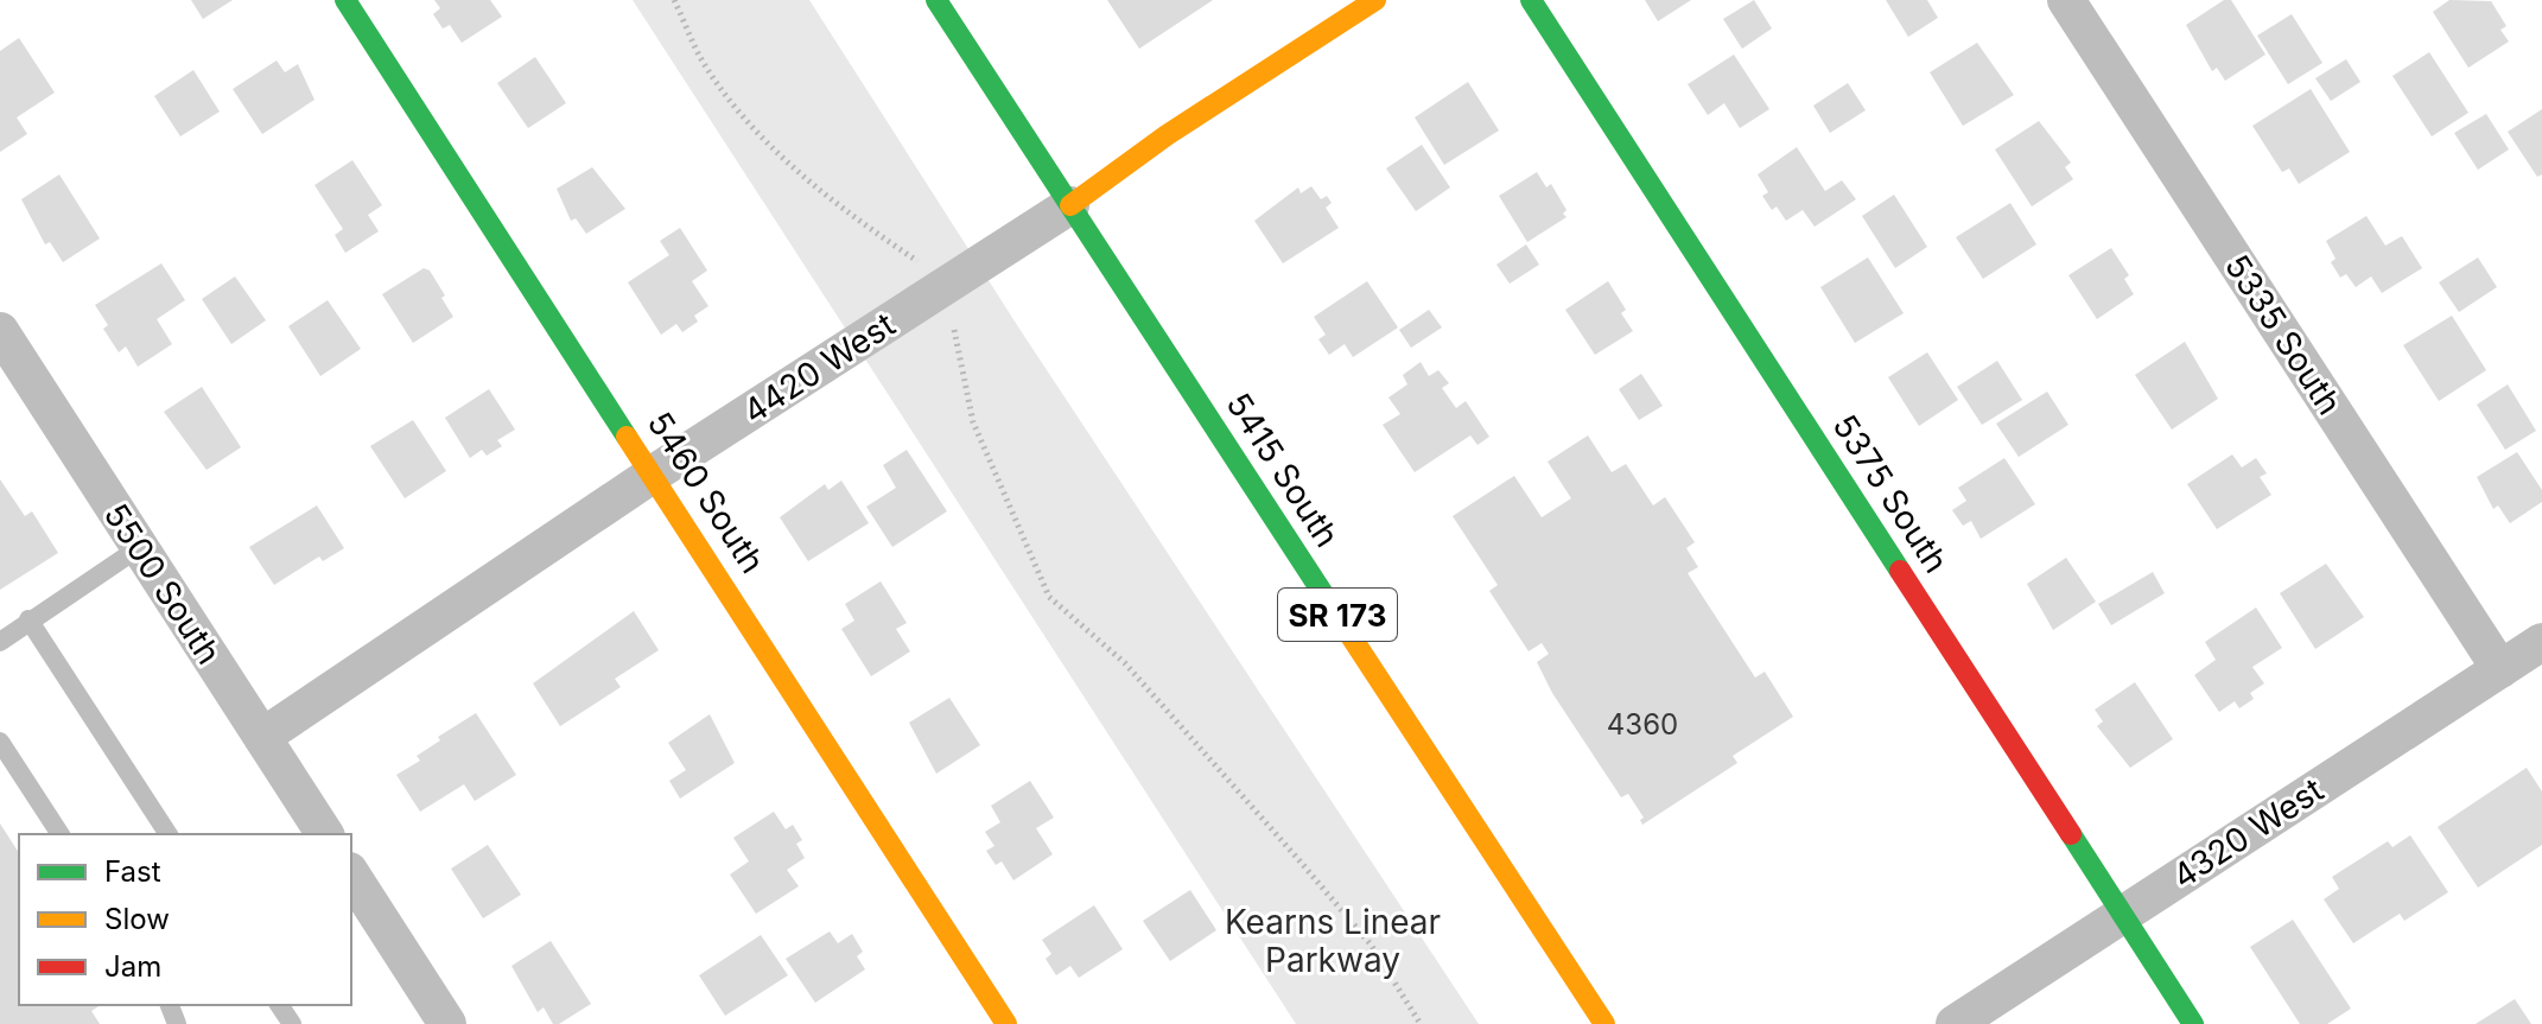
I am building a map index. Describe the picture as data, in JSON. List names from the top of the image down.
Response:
{
  "streets": {
    "street": [
      "5335 South",
      "4420 West",
      "5415 South",
      "5460 South",
      "5375 South",
      "5500 South",
      "SR 173",
      "4320 West"
    ]
  },
  "crossings": [
    ["5335 South", "4320 West"],
    ["4420 West", "5415 South"],
    ["4420 West", "5460 South"],
    ["4420 West", "5500 South"],
    ["5375 South", "4320 West"]
  ],
  "parks": ["Kearns Linear Parkway"],
  "house_numbers": ["4360"],
  "legend": ["Fast", "Slow", "Jam"]
}
